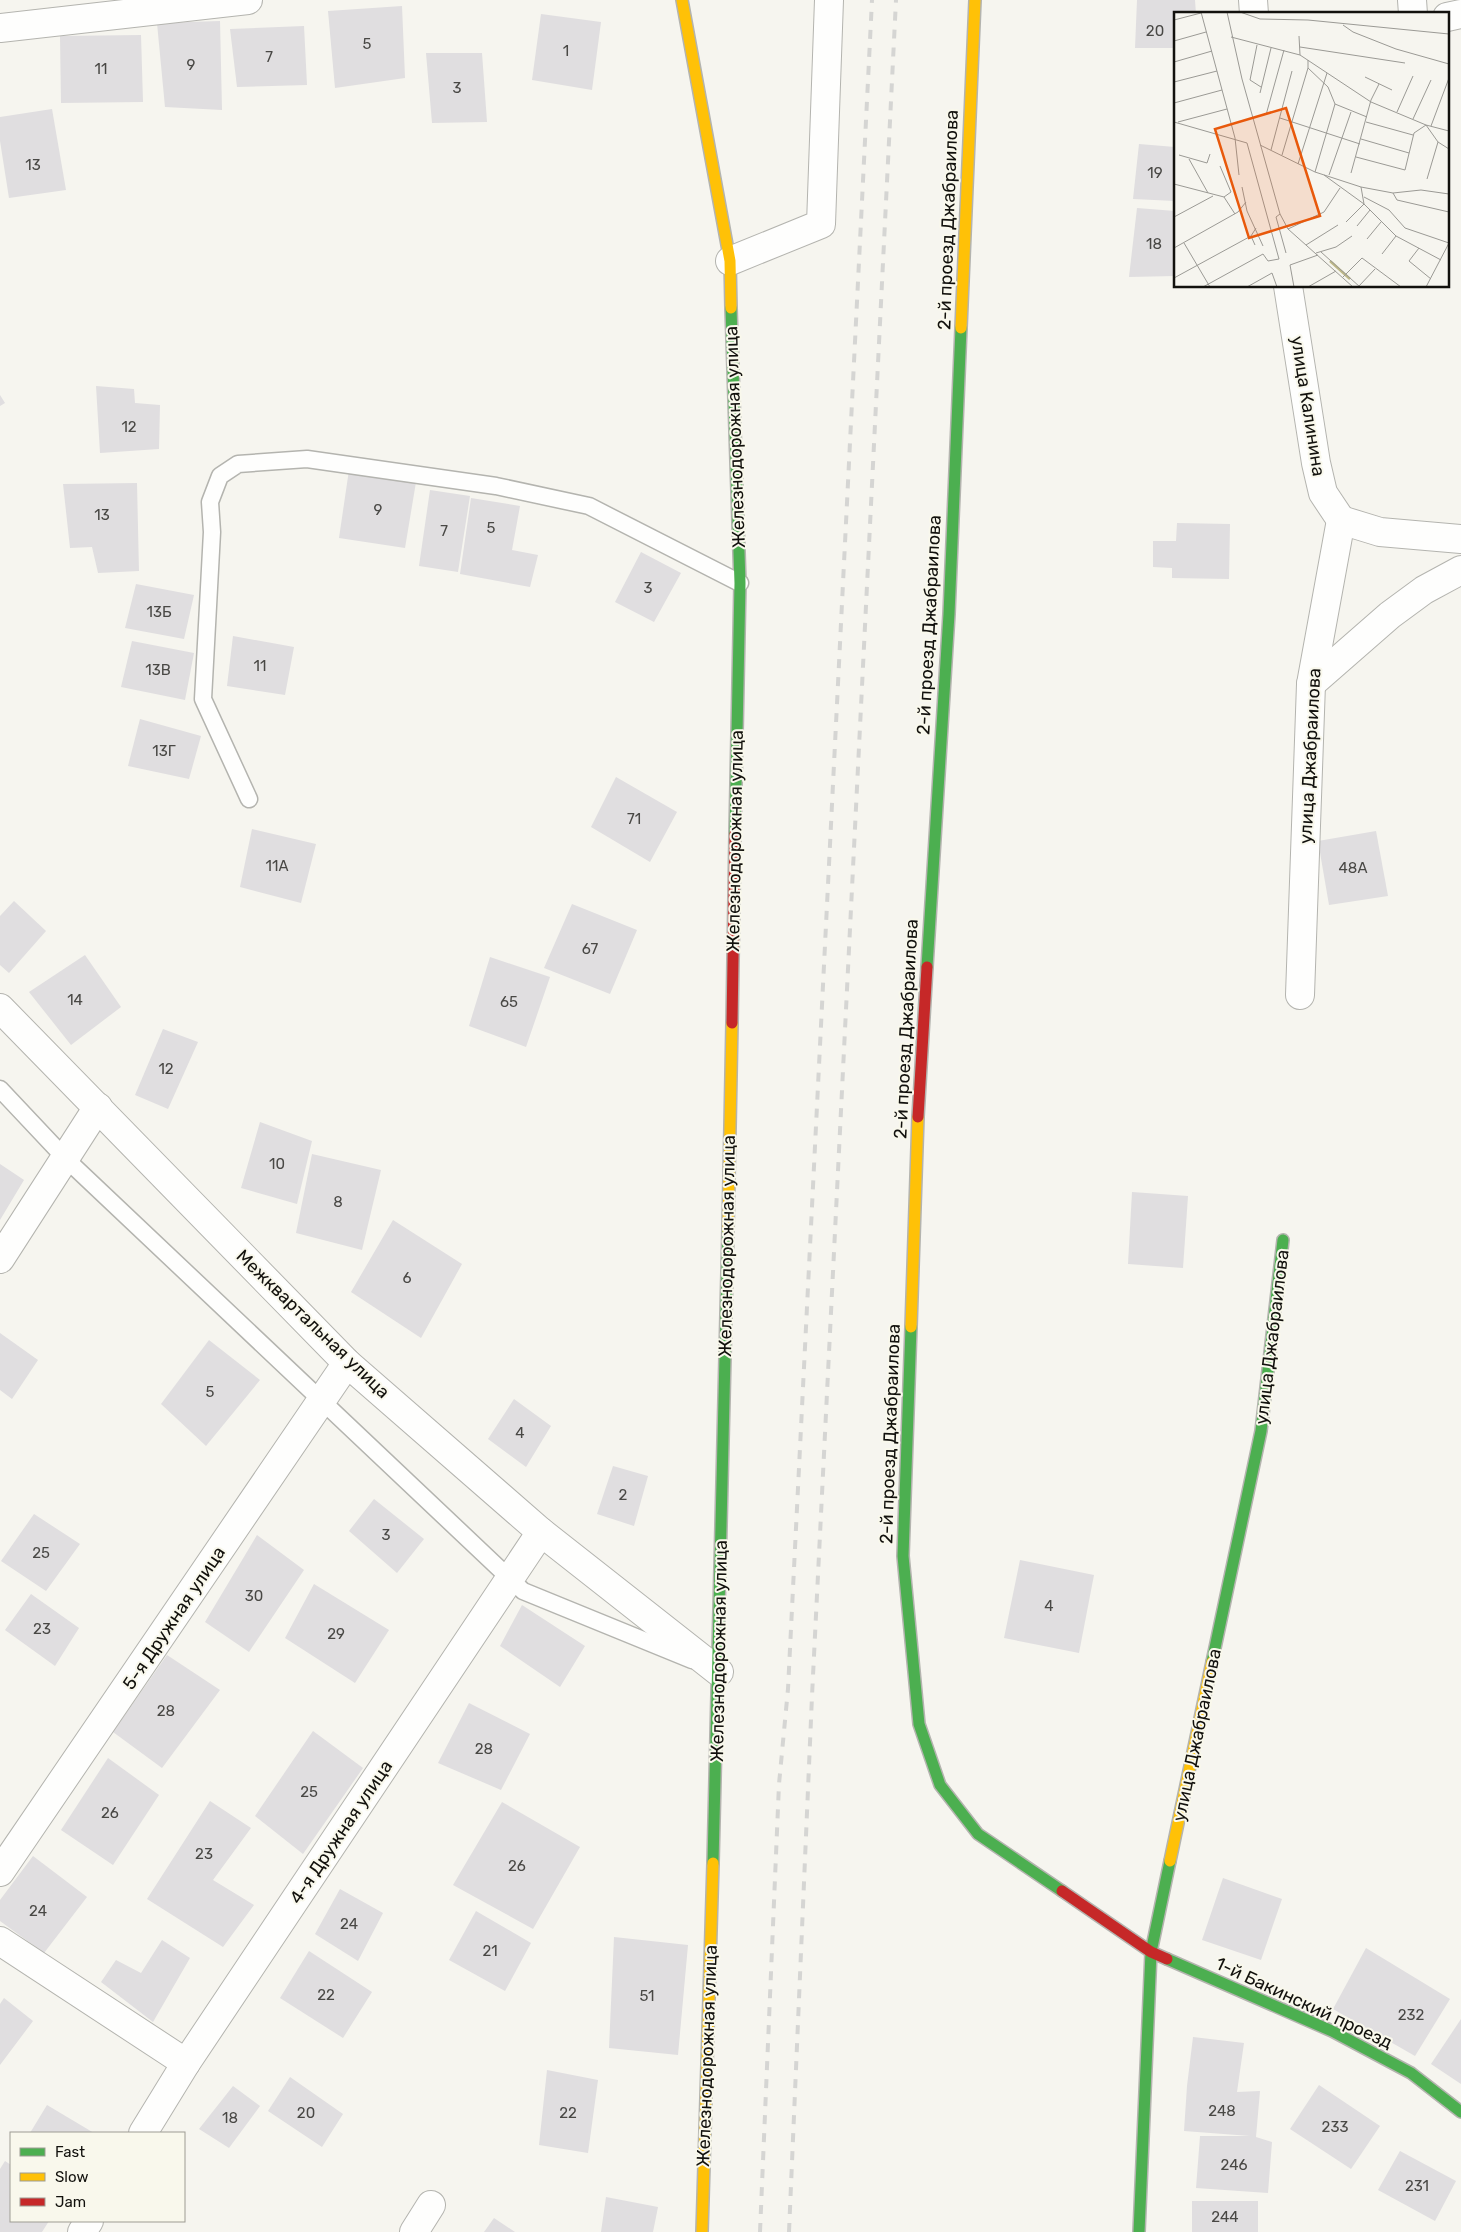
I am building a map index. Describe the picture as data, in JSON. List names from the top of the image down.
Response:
{
  "streets": {
    "street": [
      "2-й проезд Джабраилова",
      "улица Калинина",
      "Железнодорожная улица",
      "улица Джабраилова",
      "Межквартальная улица",
      "5-я Дружная улица",
      "4-я Дружная улица",
      "1-й Бакинский проезд"
    ]
  },
  "crossings": [
    ["2-й проезд Джабраилова", "улица Джабраилова"],
    ["2-й проезд Джабраилова", "1-й Бакинский проезд"],
    ["улица Калинина", "улица Джабраилова"],
    ["Железнодорожная улица", "Межквартальная улица"],
    ["улица Джабраилова", "1-й Бакинский проезд"],
    ["Межквартальная улица", "5-я Дружная улица"],
    ["Межквартальная улица", "4-я Дружная улица"]
  ],
  "house_numbers": [
    "20",
    "5",
    "1",
    "7",
    "9",
    "11",
    "3",
    "13",
    "19",
    "18",
    "12",
    "9",
    "13",
    "5",
    "7",
    "3",
    "13Б",
    "11",
    "13В",
    "13Г",
    "71",
    "11А",
    "48А",
    "67",
    "14",
    "65",
    "12",
    "10",
    "8",
    "6",
    "5",
    "4",
    "2",
    "3",
    "25",
    "30",
    "4",
    "23",
    "29",
    "28",
    "28",
    "25",
    "26",
    "23",
    "26",
    "24",
    "24",
    "21",
    "22",
    "51",
    "232",
    "248",
    "20",
    "22",
    "18",
    "233",
    "246",
    "231",
    "244"
  ],
  "legend": ["Fast", "Slow", "Jam"]
}
